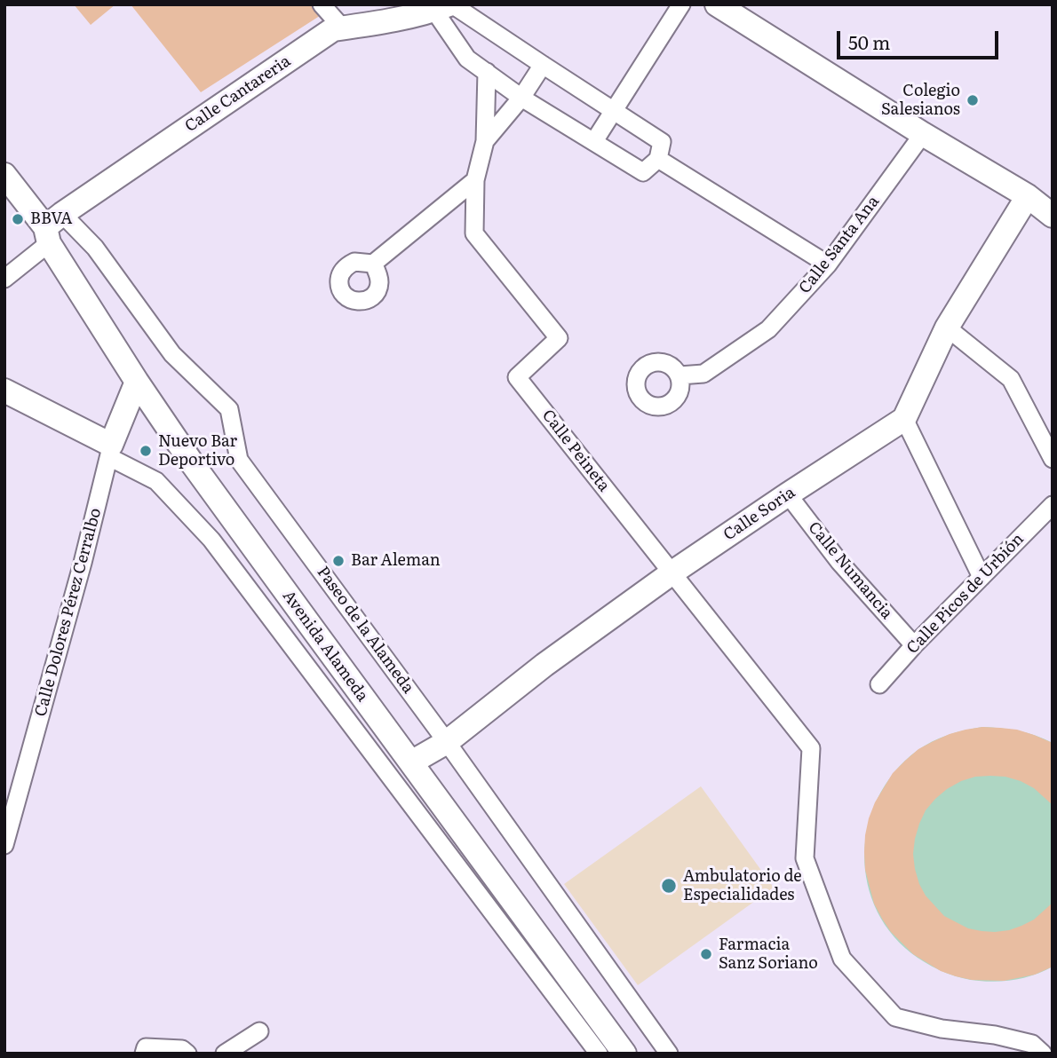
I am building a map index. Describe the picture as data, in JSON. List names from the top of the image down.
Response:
{
  "streets": {
    "street": [
      "Calle Cantareria",
      "Calle Santa Ana",
      "Calle Peineta",
      "Calle Soria",
      "Calle Numancia",
      "Calle Picos de Urbión",
      "Calle Dolores Pérez Cerralbo",
      "Paseo de la Alameda",
      "Avenida Alameda"
    ]
  },
  "crossings": [
    ["Calle Cantareria", "Paseo de la Alameda"],
    ["Calle Cantareria", "Avenida Alameda"],
    ["Calle Peineta", "Calle Soria"],
    ["Calle Soria", "Calle Numancia"],
    ["Calle Soria", "Paseo de la Alameda"],
    ["Calle Soria", "Avenida Alameda"],
    ["Calle Numancia", "Calle Picos de Urbión"],
    ["Calle Dolores Pérez Cerralbo", "Avenida Alameda"],
    ["Paseo de la Alameda", "Avenida Alameda"]
  ],
  "places": [
    "Colegio Salesianos",
    "BBVA",
    "Nuevo Bar Deportivo",
    "Bar Aleman",
    "Ambulatorio de Especialidades",
    "Farmacia Sanz Soriano"
  ],
  "scale_bar": "50 m"
}
